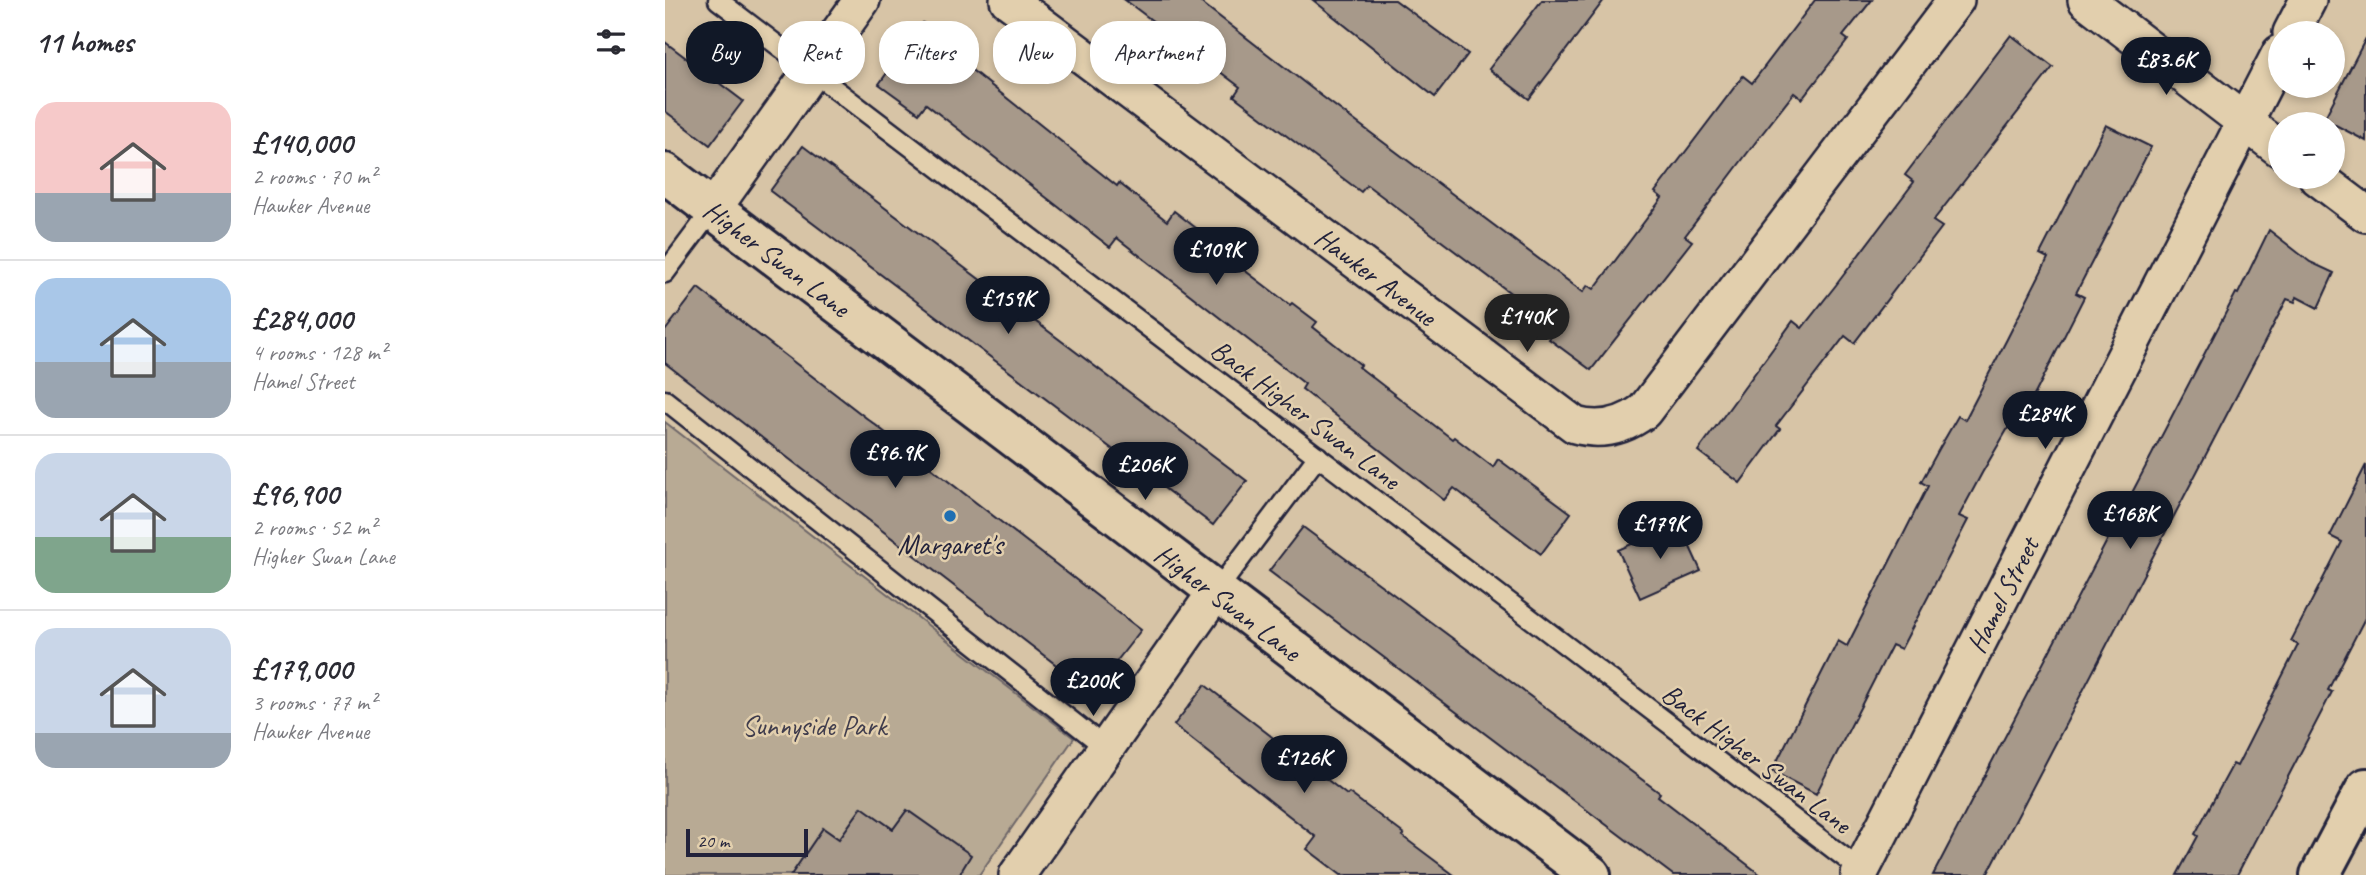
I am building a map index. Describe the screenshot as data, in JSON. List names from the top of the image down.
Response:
{
  "streets": {
    "street": ["Higher Swan Lane", "Hawker Avenue", "Hamel Street"],
    "lane": ["Back Higher Swan Lane"]
  },
  "crossings": [
    ["Back Higher Swan Lane", "Hamel Street"]
  ],
  "parks": ["Sunnyside Park"],
  "places": ["Margaret's"],
  "scale_bar": "20 m",
  "page": {
    "heading": "11 homes",
    "map_buttons": ["+", "−"],
    "chip": [
      "Buy",
      "Rent",
      "Filters",
      "New",
      "Apartment"
    ],
    "price": [
      "£83.6K",
      "£109K",
      "£159K",
      "£140K",
      "£284K",
      "£96.9K",
      "£206K",
      "£168K",
      "£179K",
      "£200K",
      "£126K"
    ],
    "list": [
      {
        "name": "£140,000",
        "note": "2 rooms · 70 m² · Hawker Avenue"
      },
      {
        "name": "£284,000",
        "note": "4 rooms · 128 m² · Hamel Street"
      },
      {
        "name": "£96,900",
        "note": "2 rooms · 52 m² · Higher Swan Lane"
      },
      {
        "name": "£179,000",
        "note": "3 rooms · 77 m² · Hawker Avenue"
      }
    ],
    "scale": "20 m"
  }
}
